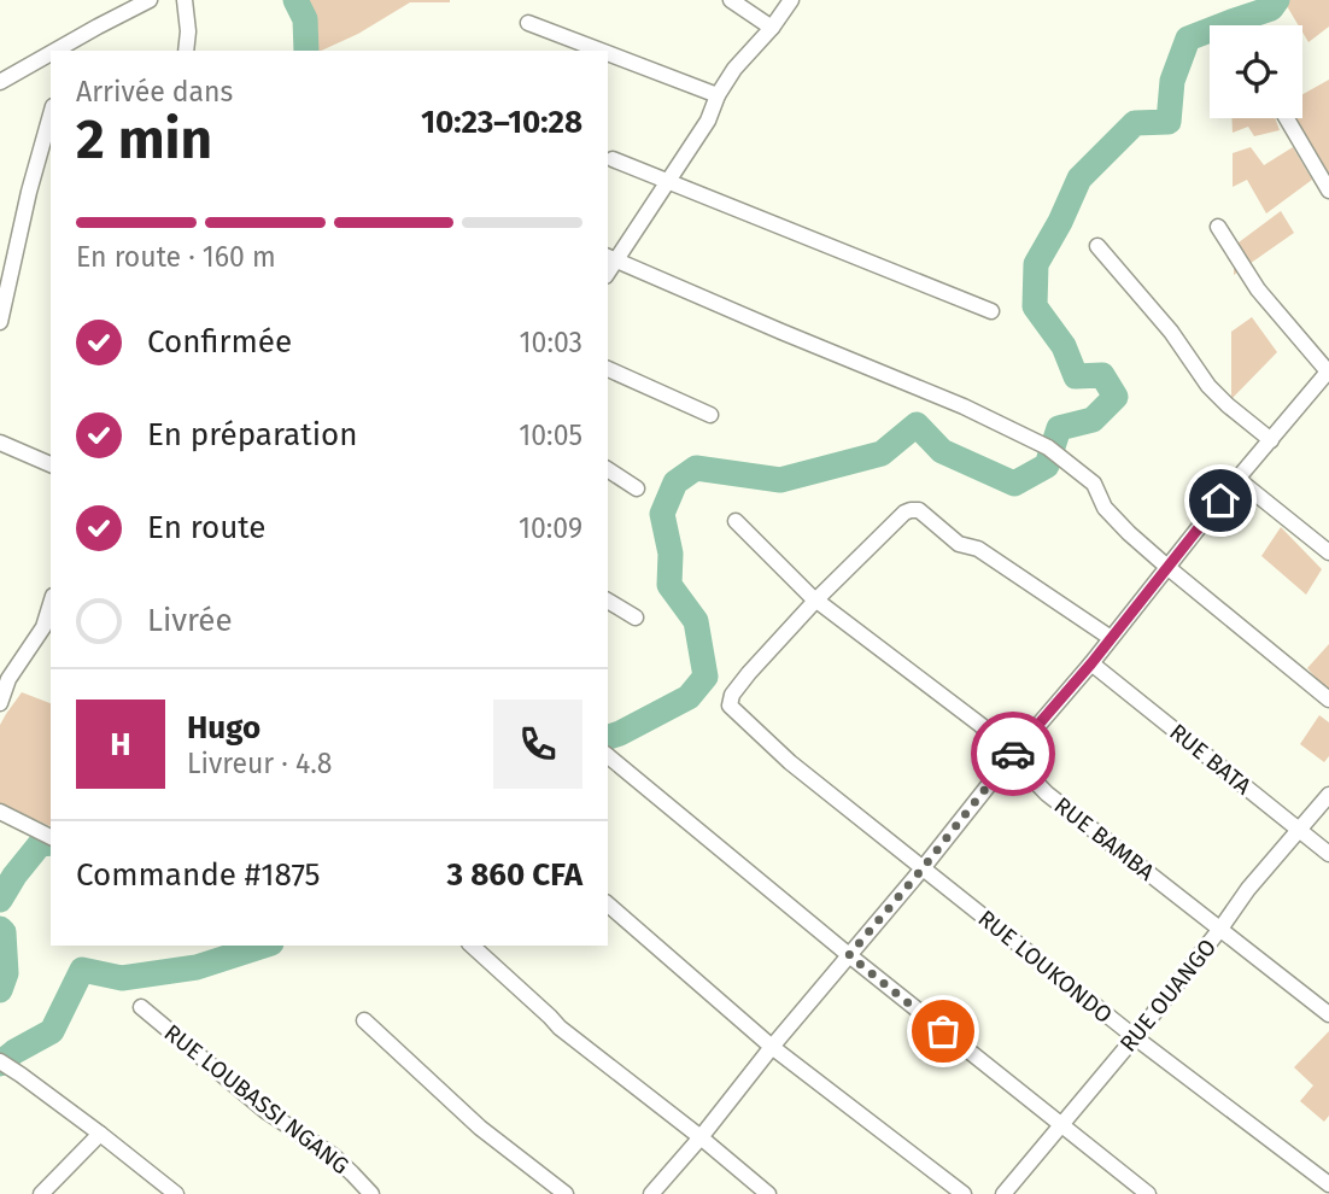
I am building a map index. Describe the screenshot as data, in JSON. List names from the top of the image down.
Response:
{
  "streets": {
    "street": [
      "RUE BATA",
      "RUE BAMBA",
      "RUE LOUKONDO",
      "RUE OUANGO",
      "RUE LOUBASSI NGANG"
    ]
  },
  "crossings": [
    ["RUE BATA", "RUE OUANGO"],
    ["RUE BAMBA", "RUE LOUKONDO"],
    ["RUE BAMBA", "RUE OUANGO"],
    ["RUE LOUKONDO", "RUE OUANGO"]
  ],
  "page": {
    "heading": ["2 min", "Arrivée dans", "10:23–10:28"],
    "panel": [
      "Hugo",
      "Livreur · 4.8",
      "Commande #1875",
      "3 860 CFA"
    ],
    "bar": "En route · 160 m",
    "list": [
      ["Confirmée", "10:03"],
      ["En préparation", "10:05"],
      ["En route", "10:09"],
      "Livrée"
    ],
    "round": "H"
  }
}
